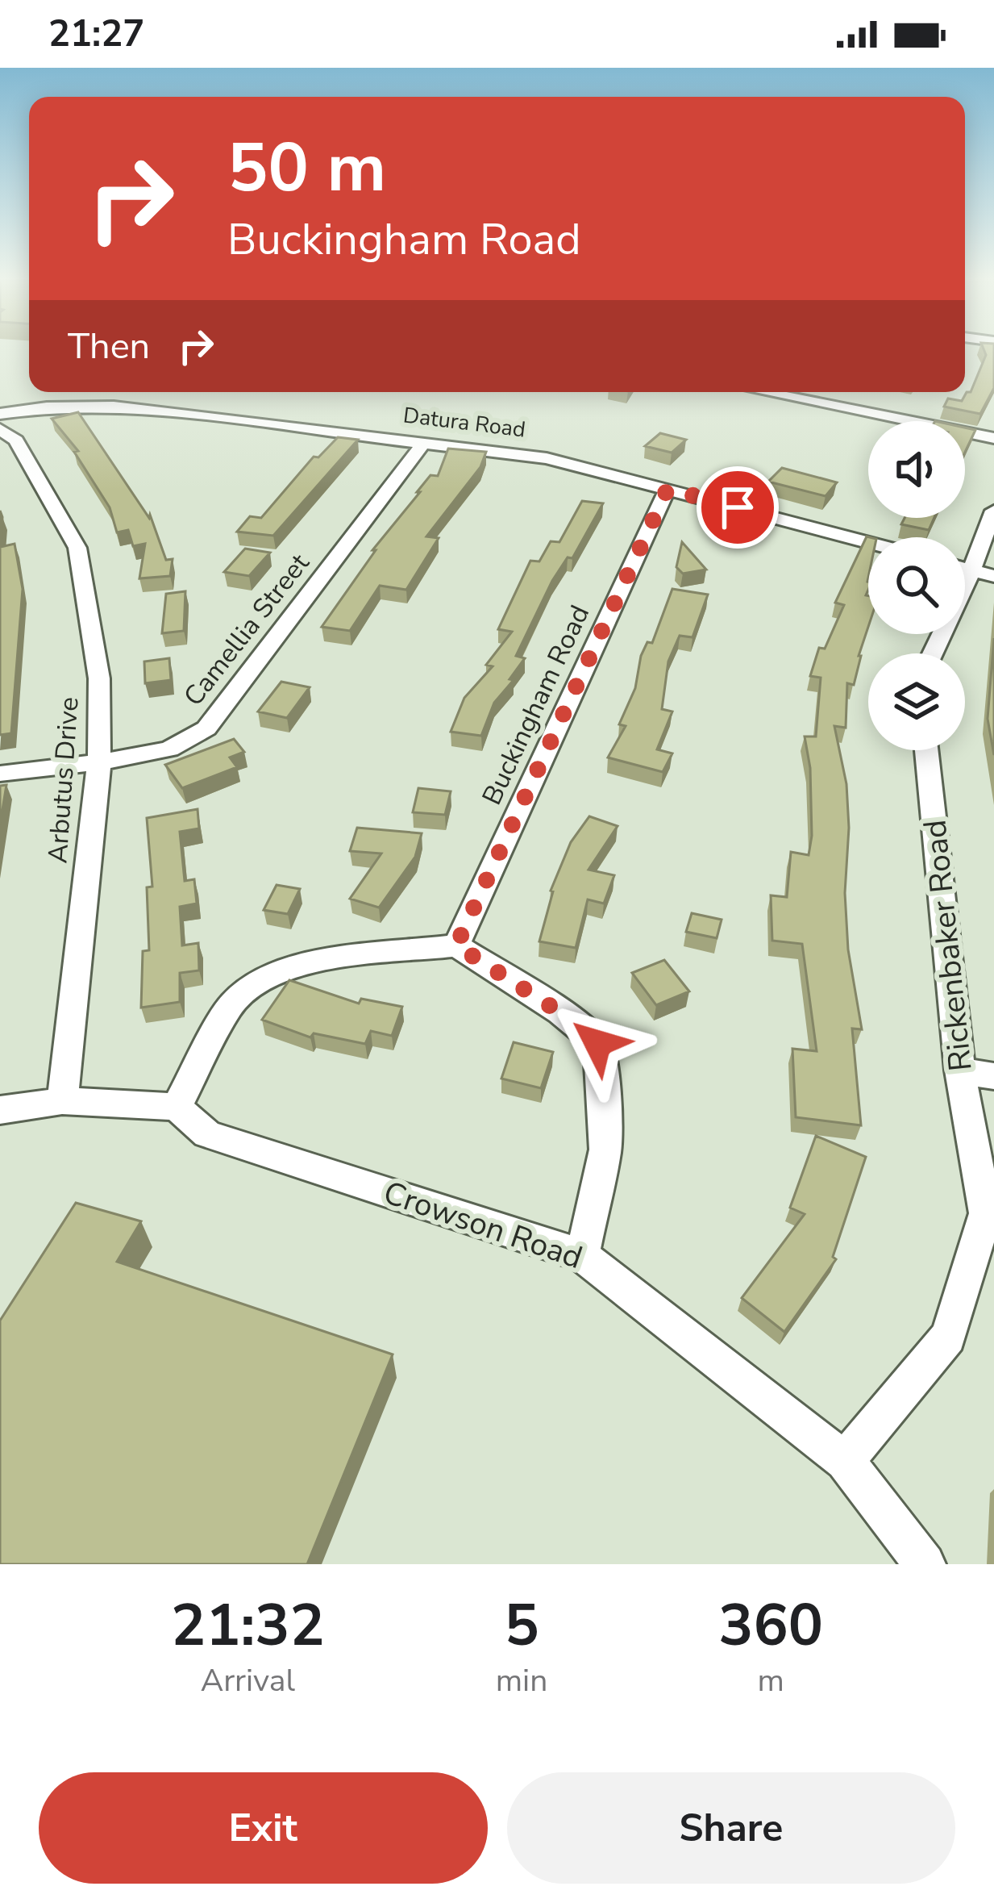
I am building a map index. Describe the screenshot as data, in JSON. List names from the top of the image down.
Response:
{
  "streets": {
    "street": [
      "Datura Road",
      "Camellia Street",
      "Buckingham Road",
      "Arbutus Drive",
      "Rickenbaker Road",
      "Crowson Road"
    ]
  },
  "crossings": [
    ["Datura Road", "Camellia Street"],
    ["Datura Road", "Buckingham Road"],
    ["Camellia Street", "Arbutus Drive"],
    ["Rickenbaker Road", "Crowson Road"]
  ],
  "page": {
    "status": "21:27",
    "turn": ["50 m", "Buckingham Road"],
    "then": "Then",
    "eta": [
      "21:32",
      "Arrival",
      "5",
      "min",
      "360",
      "m"
    ],
    "buttons": ["Exit", "Share"]
  }
}
